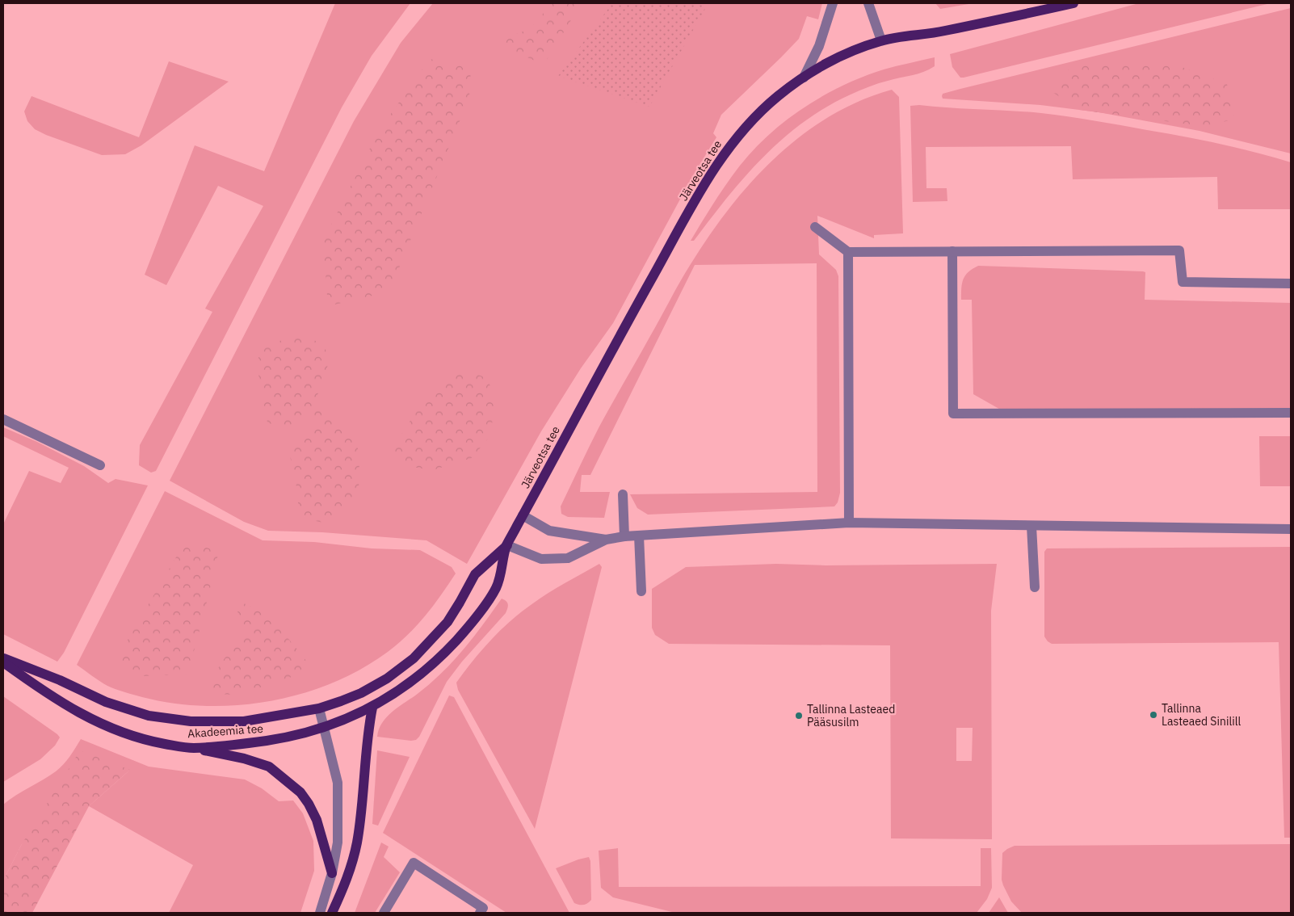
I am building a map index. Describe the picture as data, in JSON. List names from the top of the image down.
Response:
{
  "streets": {
    "main road": ["Järveotsa tee", "Akadeemia tee"]
  },
  "crossings": [
    ["Järveotsa tee", "Akadeemia tee"]
  ],
  "places": ["Tallinna Lasteaed Sinilill", "Tallinna Lasteaed Pääsusilm"]
}
